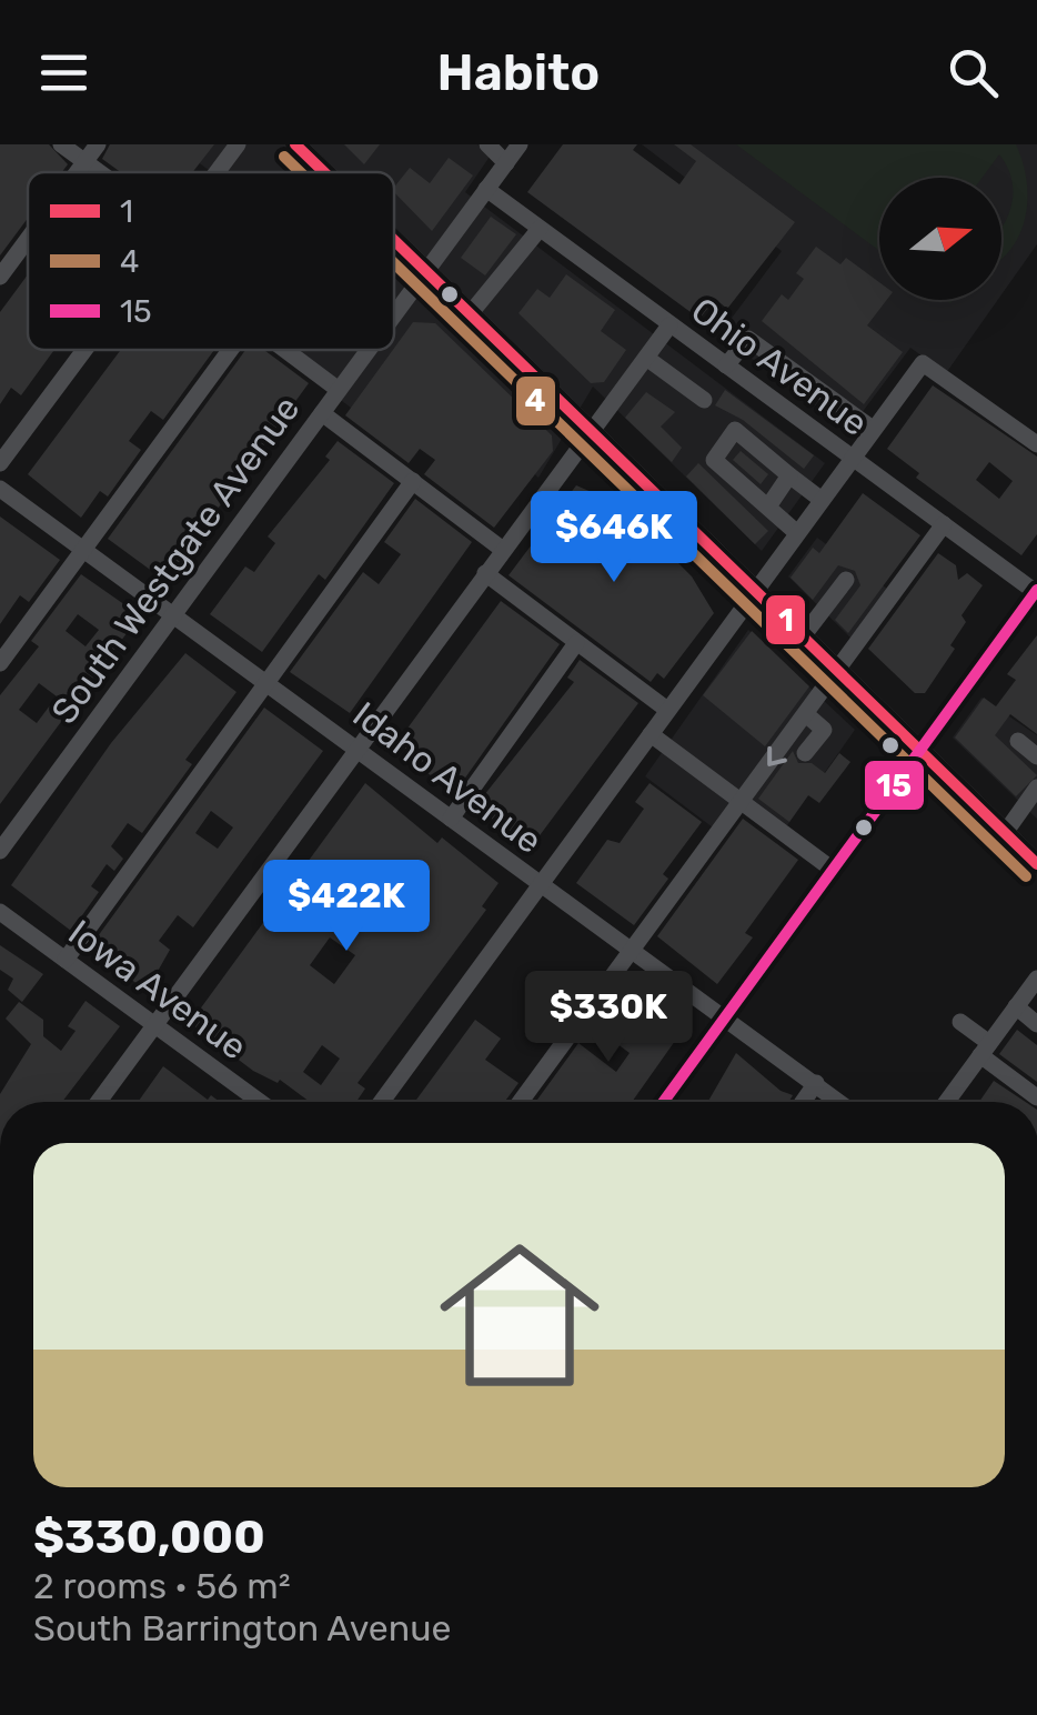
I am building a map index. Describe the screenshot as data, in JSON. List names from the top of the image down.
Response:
{
  "streets": {
    "street": [
      "Ohio Avenue",
      "South Westgate Avenue",
      "Idaho Avenue",
      "Iowa Avenue"
    ]
  },
  "crossings": [
    ["Ohio Avenue", "South Westgate Avenue"],
    ["South Westgate Avenue", "Idaho Avenue"]
  ],
  "lines": ["transit line 1", "transit line 4", "transit line 15"],
  "legend": ["1", "4", "15"],
  "north": "right",
  "page": {
    "header": "Habito",
    "price": ["$646K", "$422K", "$330K"],
    "list": [
      {
        "name": "$330,000",
        "note": "2 rooms · 56 m² · South Barrington Avenue"
      }
    ]
  }
}
